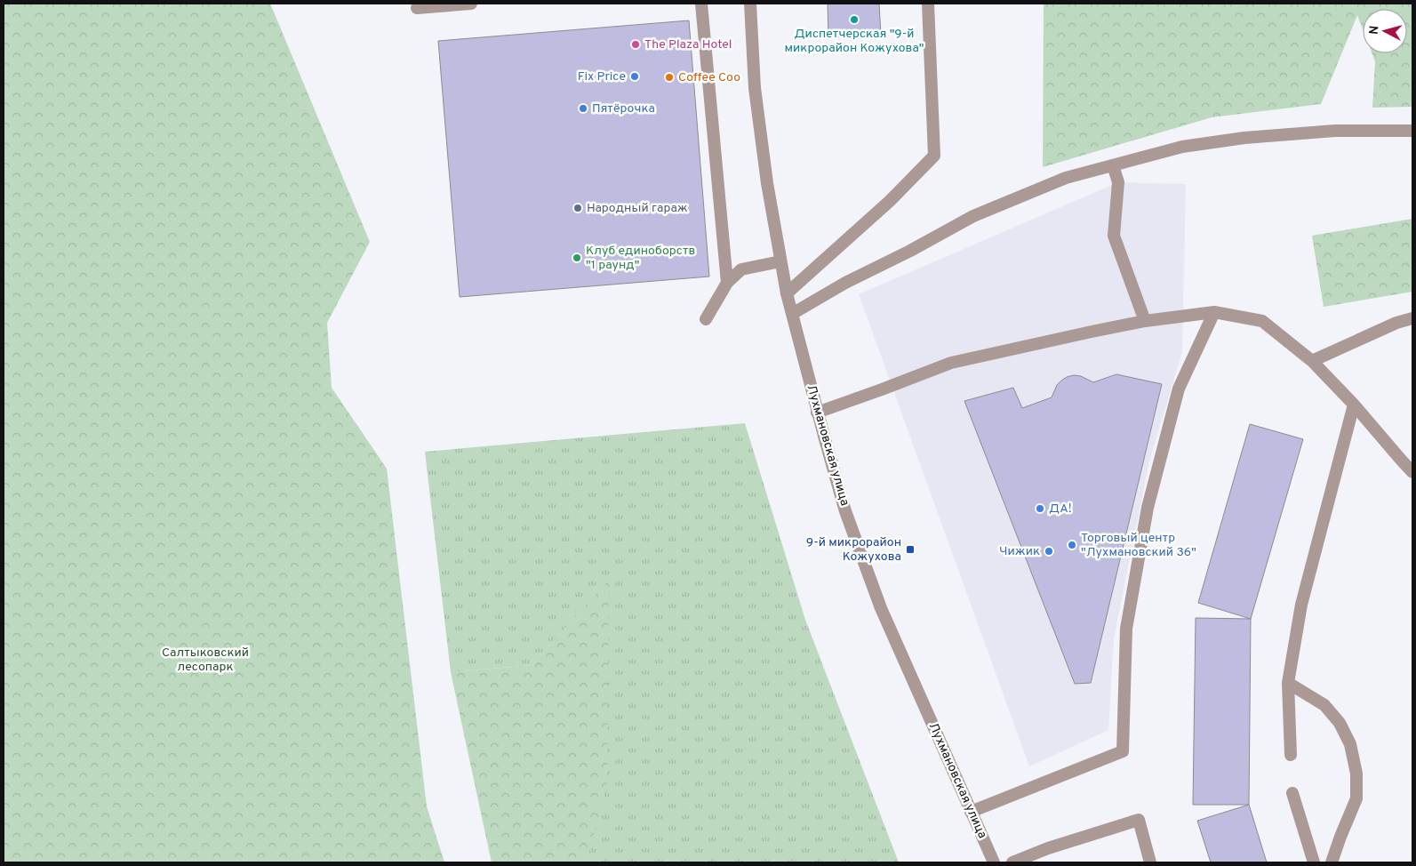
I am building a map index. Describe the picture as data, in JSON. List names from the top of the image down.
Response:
{
  "streets": {
    "street": ["Лухмановская улица"]
  },
  "parks": ["Салтыковский лесопарк"],
  "places": {
    "other": [
      "Диспетчерская \"9-й микрорайон Кожухова\"",
      "The Plaza Hotel",
      "Fix Price",
      "Coffee Coo",
      "Пятёрочка",
      "Народный гараж",
      "Клуб единоборств \"1 раунд\"",
      "ДА!",
      "Торговый центр \"Лухмановский 36\"",
      "Чижик"
    ],
    "transit": ["9-й микрорайон Кожухова"]
  },
  "north": "left"
}
